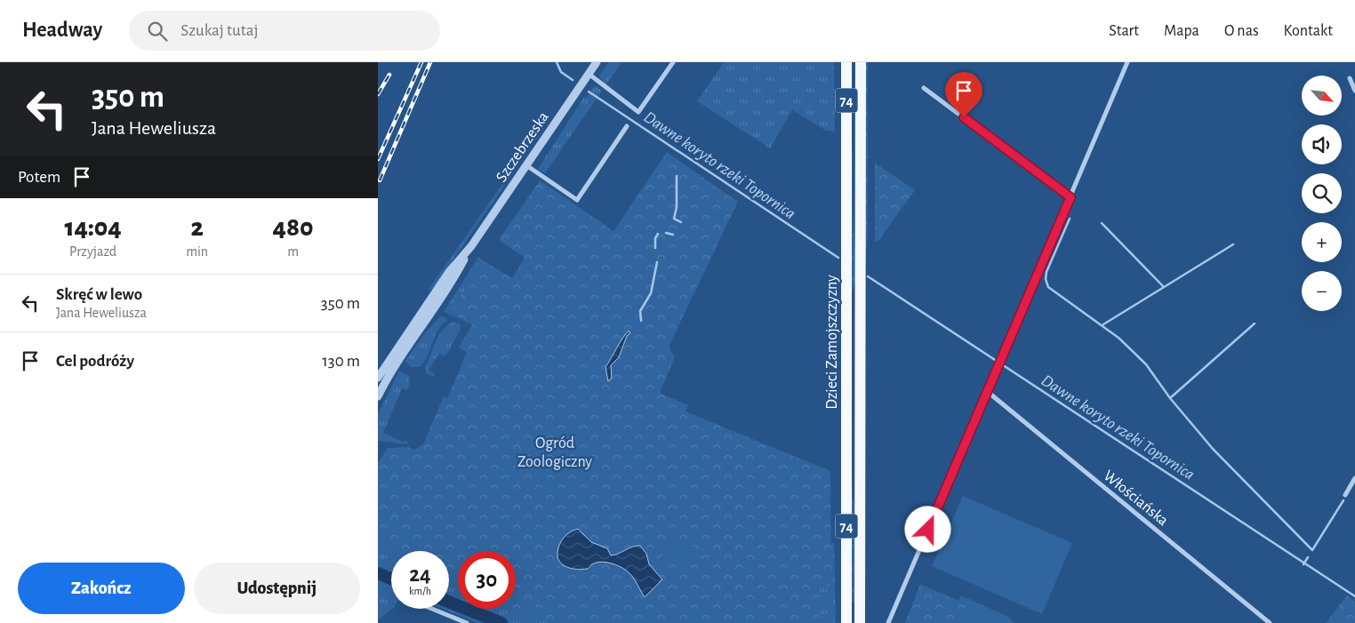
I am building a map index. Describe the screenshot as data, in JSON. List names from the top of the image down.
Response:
{
  "streets": {
    "main road": ["74", "Dzieci Zamojszczyzny"],
    "street": ["Szczebrzeska", "Włościańska"]
  },
  "water": ["Dawne koryto rzeki Topornica"],
  "parks": ["Ogród Zoologiczny"],
  "north": "bottom right",
  "page": {
    "header": "Headway",
    "search": "Szukaj tutaj",
    "nav": [
      "Start",
      "Mapa",
      "O nas",
      "Kontakt"
    ],
    "turn": ["350 m", "Jana Heweliusza"],
    "map_buttons": ["+", "−"],
    "then": "Potem",
    "eta": [
      "14:04",
      "Przyjazd",
      "2",
      "min",
      "480",
      "m"
    ],
    "list": [
      {
        "name": "Skręć w lewo",
        "note": "Jana Heweliusza",
        "value": "350 m"
      },
      {
        "name": "Cel podróży",
        "value": "130 m"
      }
    ],
    "speed": "24 km/h",
    "limit": "30",
    "buttons": ["Zakończ", "Udostępnij"]
  }
}
